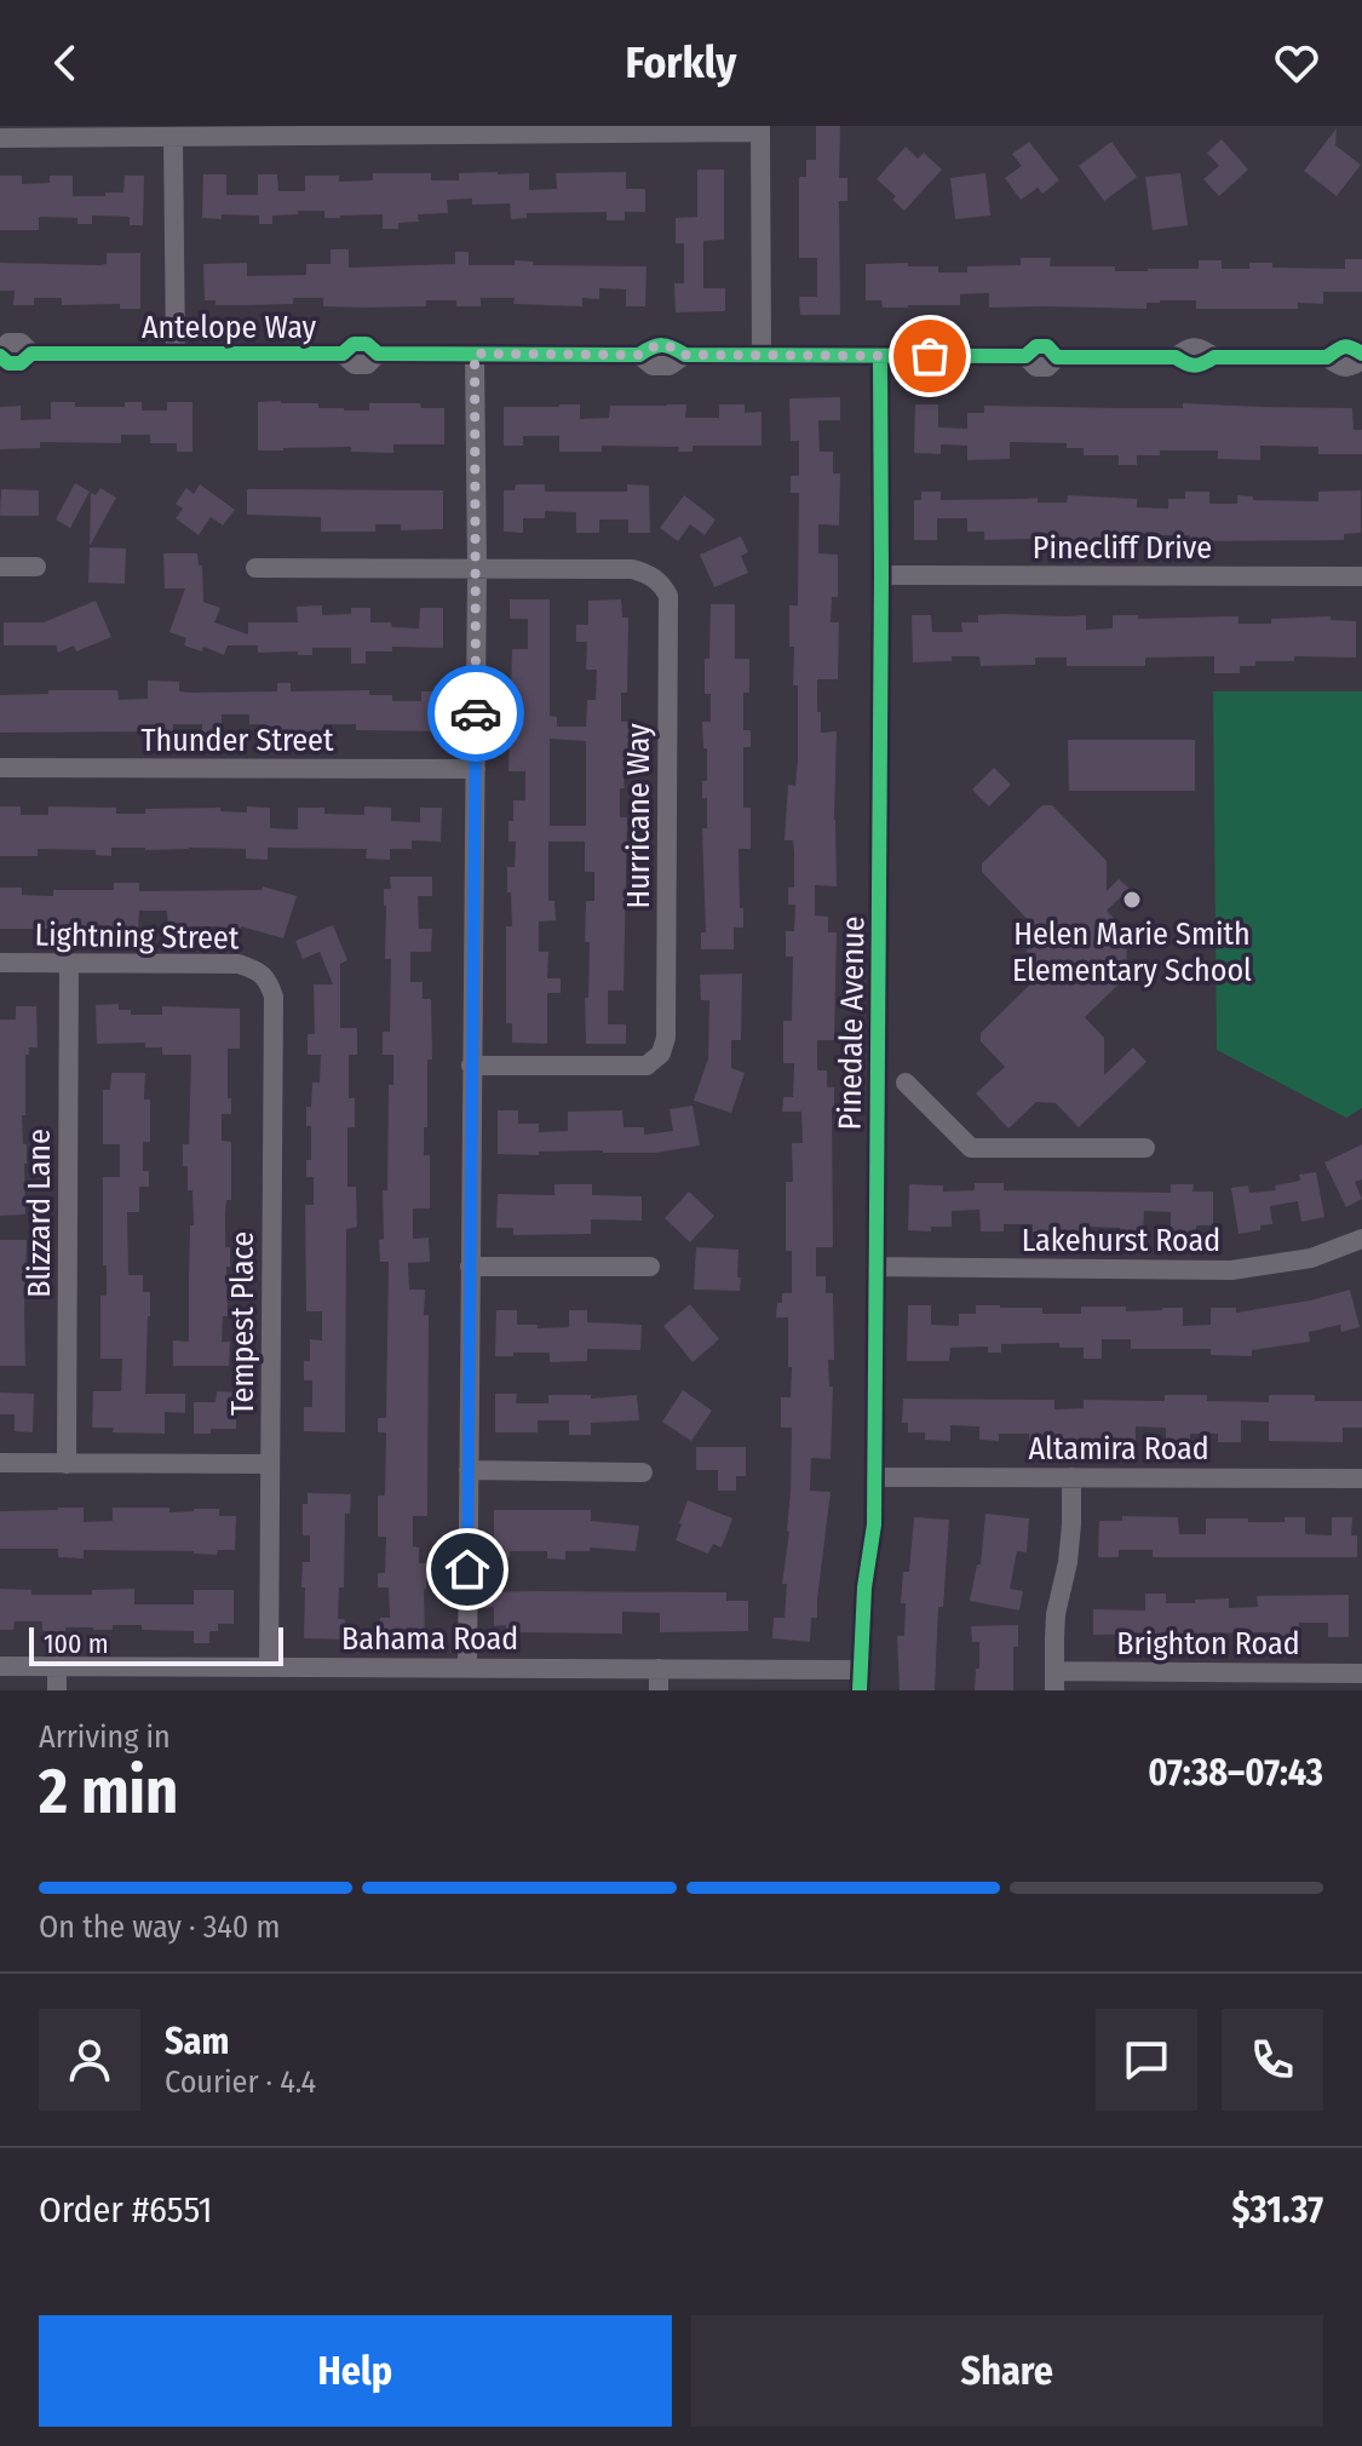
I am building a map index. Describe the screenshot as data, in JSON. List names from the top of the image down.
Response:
{
  "streets": {
    "street": [
      "Antelope Way",
      "Pinecliff Drive",
      "Thunder Street",
      "Hurricane Way",
      "Lightning Street",
      "Pinedale Avenue",
      "Blizzard Lane",
      "Lakehurst Road",
      "Tempest Place",
      "Altamira Road",
      "Bahama Road",
      "Brighton Road"
    ]
  },
  "crossings": [
    ["Antelope Way", "Pinedale Avenue"],
    ["Pinecliff Drive", "Pinedale Avenue"],
    ["Lightning Street", "Blizzard Lane"],
    ["Lightning Street", "Tempest Place"],
    ["Pinedale Avenue", "Lakehurst Road"],
    ["Pinedale Avenue", "Altamira Road"],
    ["Pinedale Avenue", "Bahama Road"],
    ["Tempest Place", "Bahama Road"]
  ],
  "places": ["Helen Marie Smith Elementary School"],
  "scale_bar": "100 m",
  "page": {
    "header": "Forkly",
    "scale": "100 m",
    "heading": ["2 min", "Arriving in", "07:38–07:43"],
    "panel": [
      "Sam",
      "Courier · 4.4",
      "Order #6551",
      "$31.37"
    ],
    "bar": "On the way · 340 m",
    "buttons": ["Help", "Share"]
  }
}
